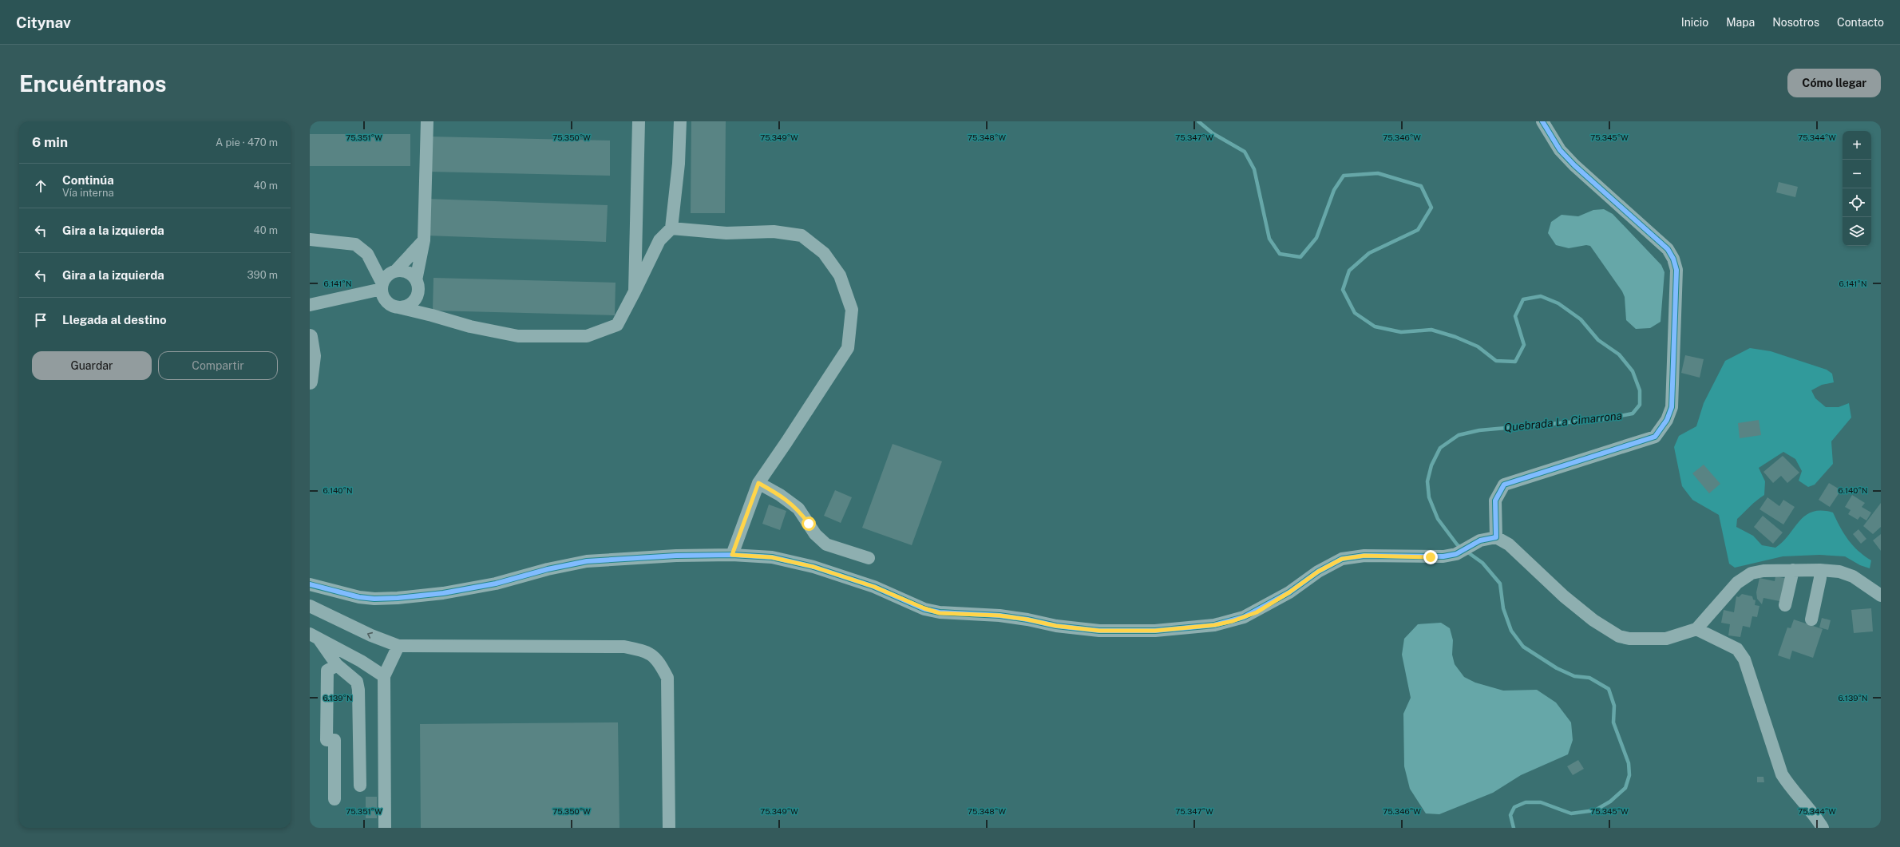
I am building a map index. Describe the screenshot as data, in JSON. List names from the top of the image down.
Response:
{
  "water": ["Quebrada La Cimarrona"],
  "page": {
    "header": "Citynav",
    "nav": [
      "Inicio",
      "Mapa",
      "Nosotros",
      "Contacto"
    ],
    "buttons": [
      "Cómo llegar",
      ["Guardar", "Compartir"]
    ],
    "title": "Encuéntranos",
    "heading": ["6 min", "A pie · 470 m"],
    "map_buttons": ["+", "−"],
    "list": [
      ["Continúa", "Vía interna", "40 m"],
      ["Gira a la izquierda", "40 m"],
      ["Gira a la izquierda", "390 m"],
      "Llegada al destino"
    ]
  },
  "coordinates": [
    "75.351°W",
    "75.350°W",
    "75.349°W",
    "75.348°W",
    "75.347°W",
    "75.346°W",
    "75.345°W",
    "75.344°W",
    "6.141°N",
    "6.140°N",
    "6.139°N"
  ]
}
